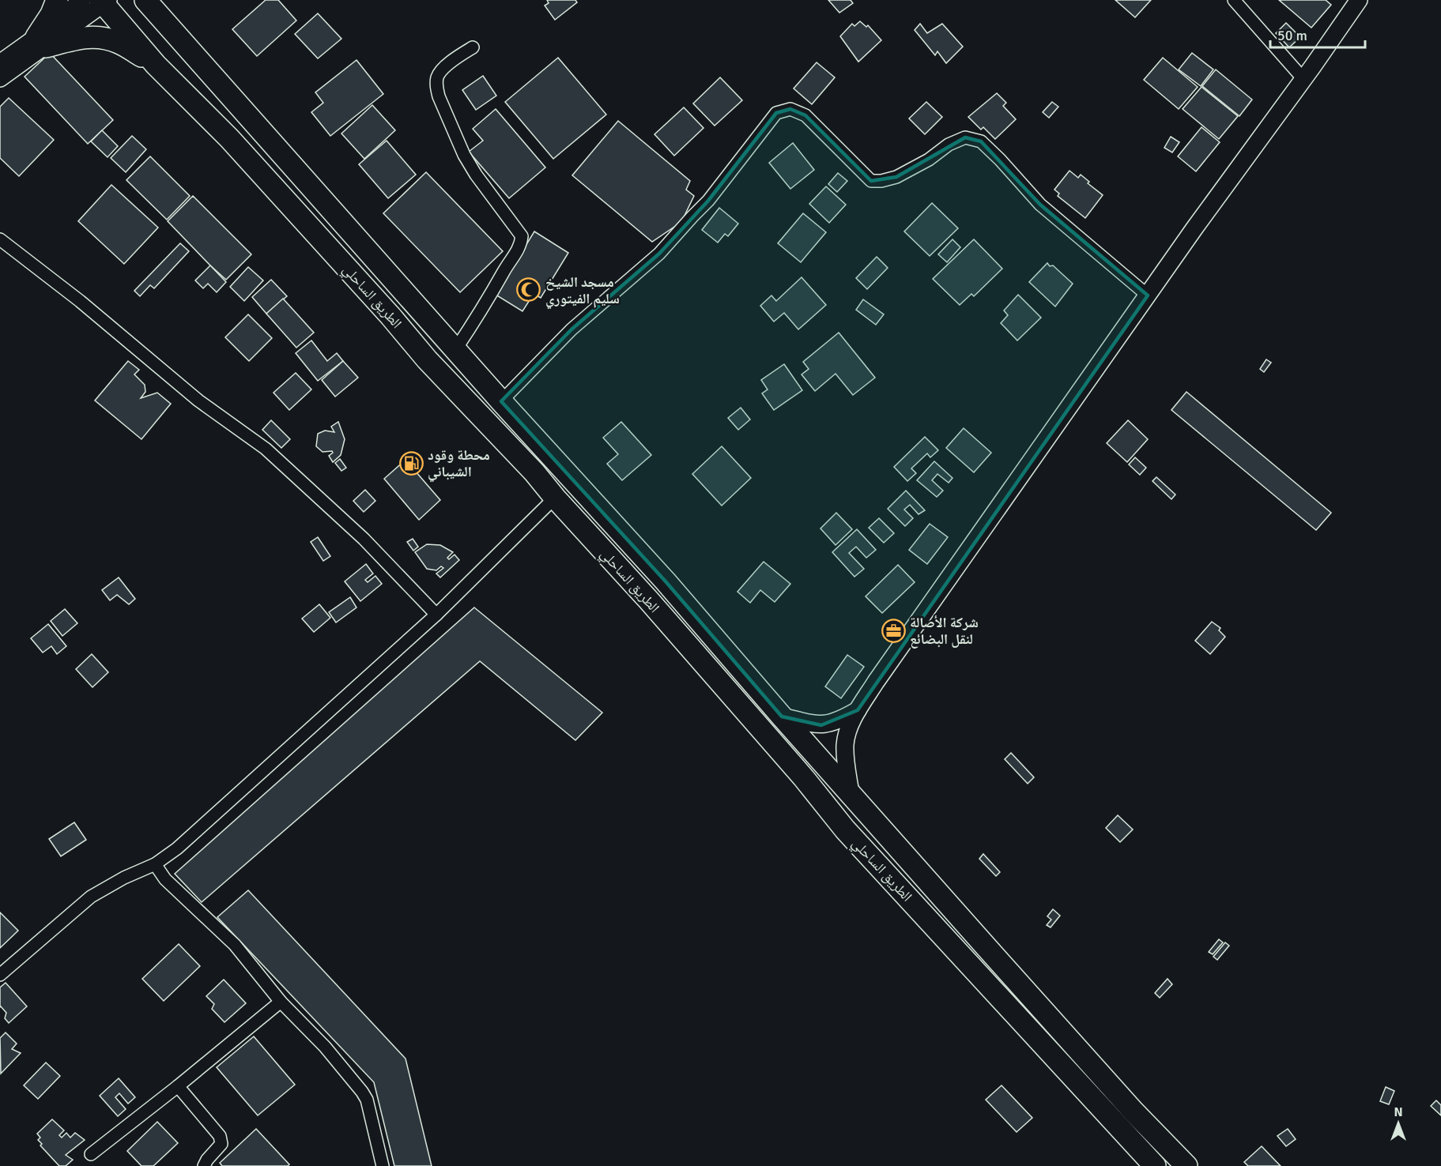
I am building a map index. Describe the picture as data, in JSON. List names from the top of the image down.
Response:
{
  "streets": {
    "highway": ["الطريق الساحلي"]
  },
  "places": {
    "mosque": ["مسجد الشيخ سليم الفيتوري"],
    "fuel station": ["محطة وقود الشيباني"],
    "office": ["شركة الأصالة لنقل البضائع"]
  },
  "scale_bar": "50 m",
  "north": "top"
}
